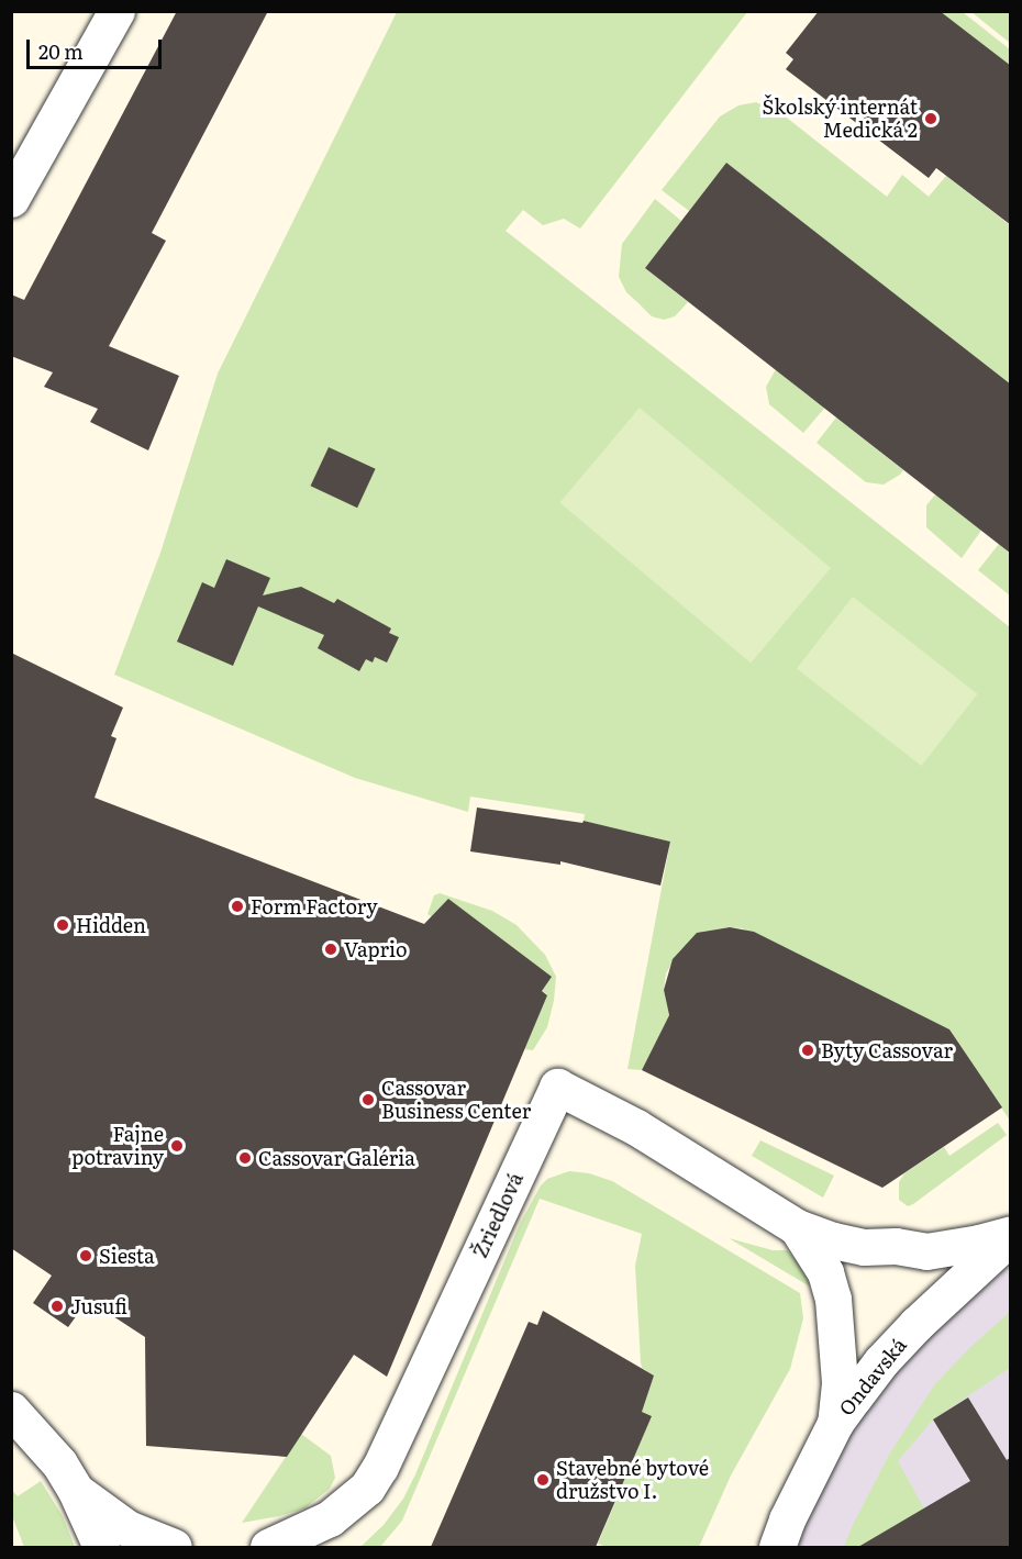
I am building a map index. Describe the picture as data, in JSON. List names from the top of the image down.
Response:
{
  "streets": {
    "street": ["Žriedlová", "Ondavská"]
  },
  "places": [
    "Školský internát Medická 2",
    "Form Factory",
    "Hidden",
    "Vaprio",
    "Byty Cassovar",
    "Cassovar Business Center",
    "Fajne potraviny",
    "Cassovar Galéria",
    "Siesta",
    "Jusufi",
    "Stavebné bytové družstvo I."
  ],
  "scale_bar": "20 m"
}
